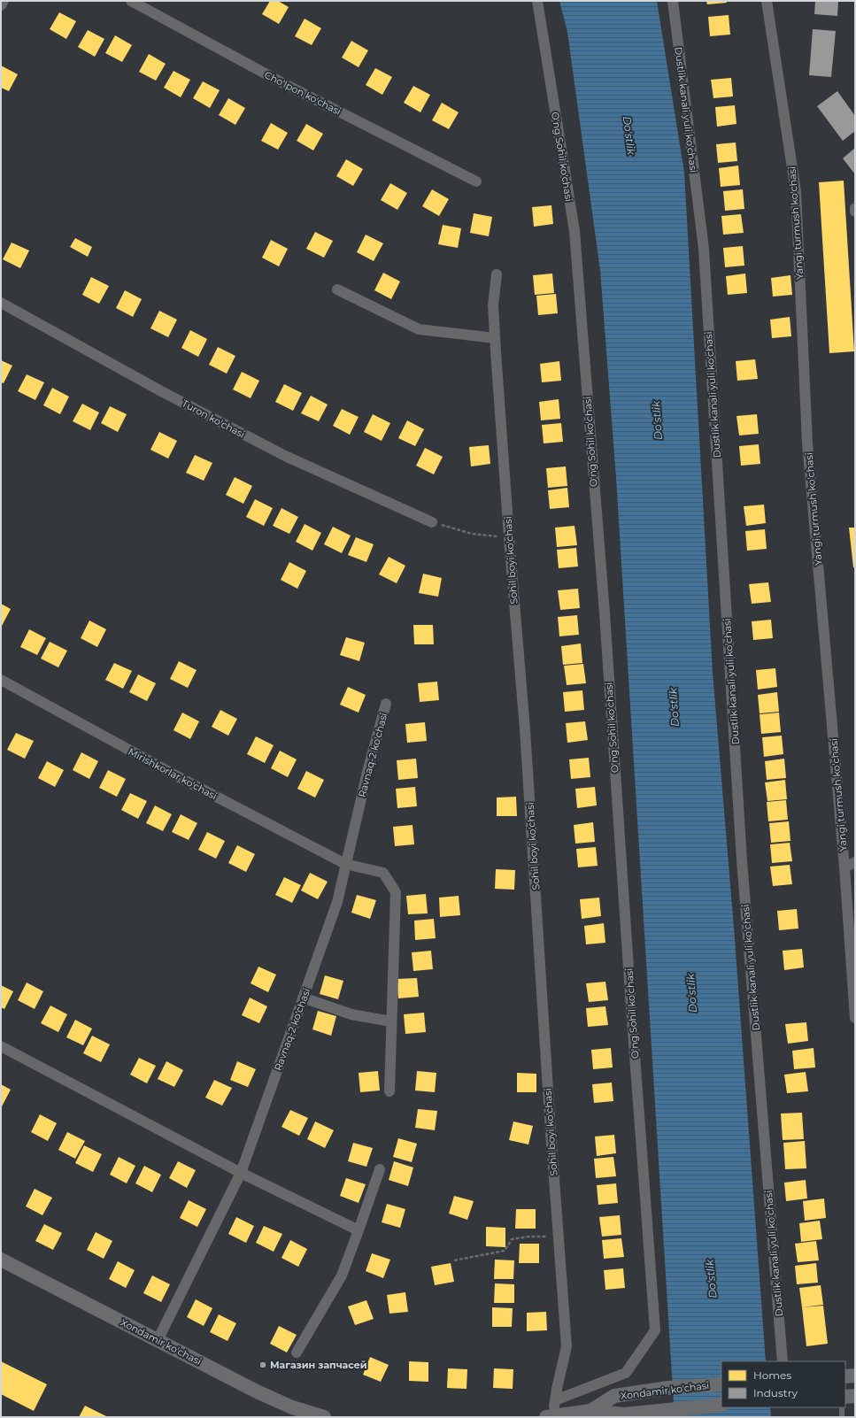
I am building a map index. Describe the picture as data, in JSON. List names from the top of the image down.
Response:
{
  "streets": {
    "main road": ["Xondamir ko'chasi"],
    "street": [
      "Cho'lpon ko'chasi",
      "Dustlik kanali yuli ko'chasi",
      "O'ng Sohil ko'chasi",
      "Yangi turmush ko'chasi",
      "Turon ko'chasi",
      "Sohil boyi ko'chasi",
      "Ravnaq-2 ko'chasi",
      "Mirishkorlar ko'chasi"
    ]
  },
  "crossings": [
    ["O'ng Sohil ko'chasi", "Sohil boyi ko'chasi"],
    ["Sohil boyi ko'chasi", "Xondamir ko'chasi"],
    ["Ravnaq-2 ko'chasi", "Mirishkorlar ko'chasi"],
    ["Ravnaq-2 ko'chasi", "Xondamir ko'chasi"]
  ],
  "water": ["Do'stlik"],
  "places": ["Магазин запчасей"],
  "legend": ["Homes", "Industry"]
}
